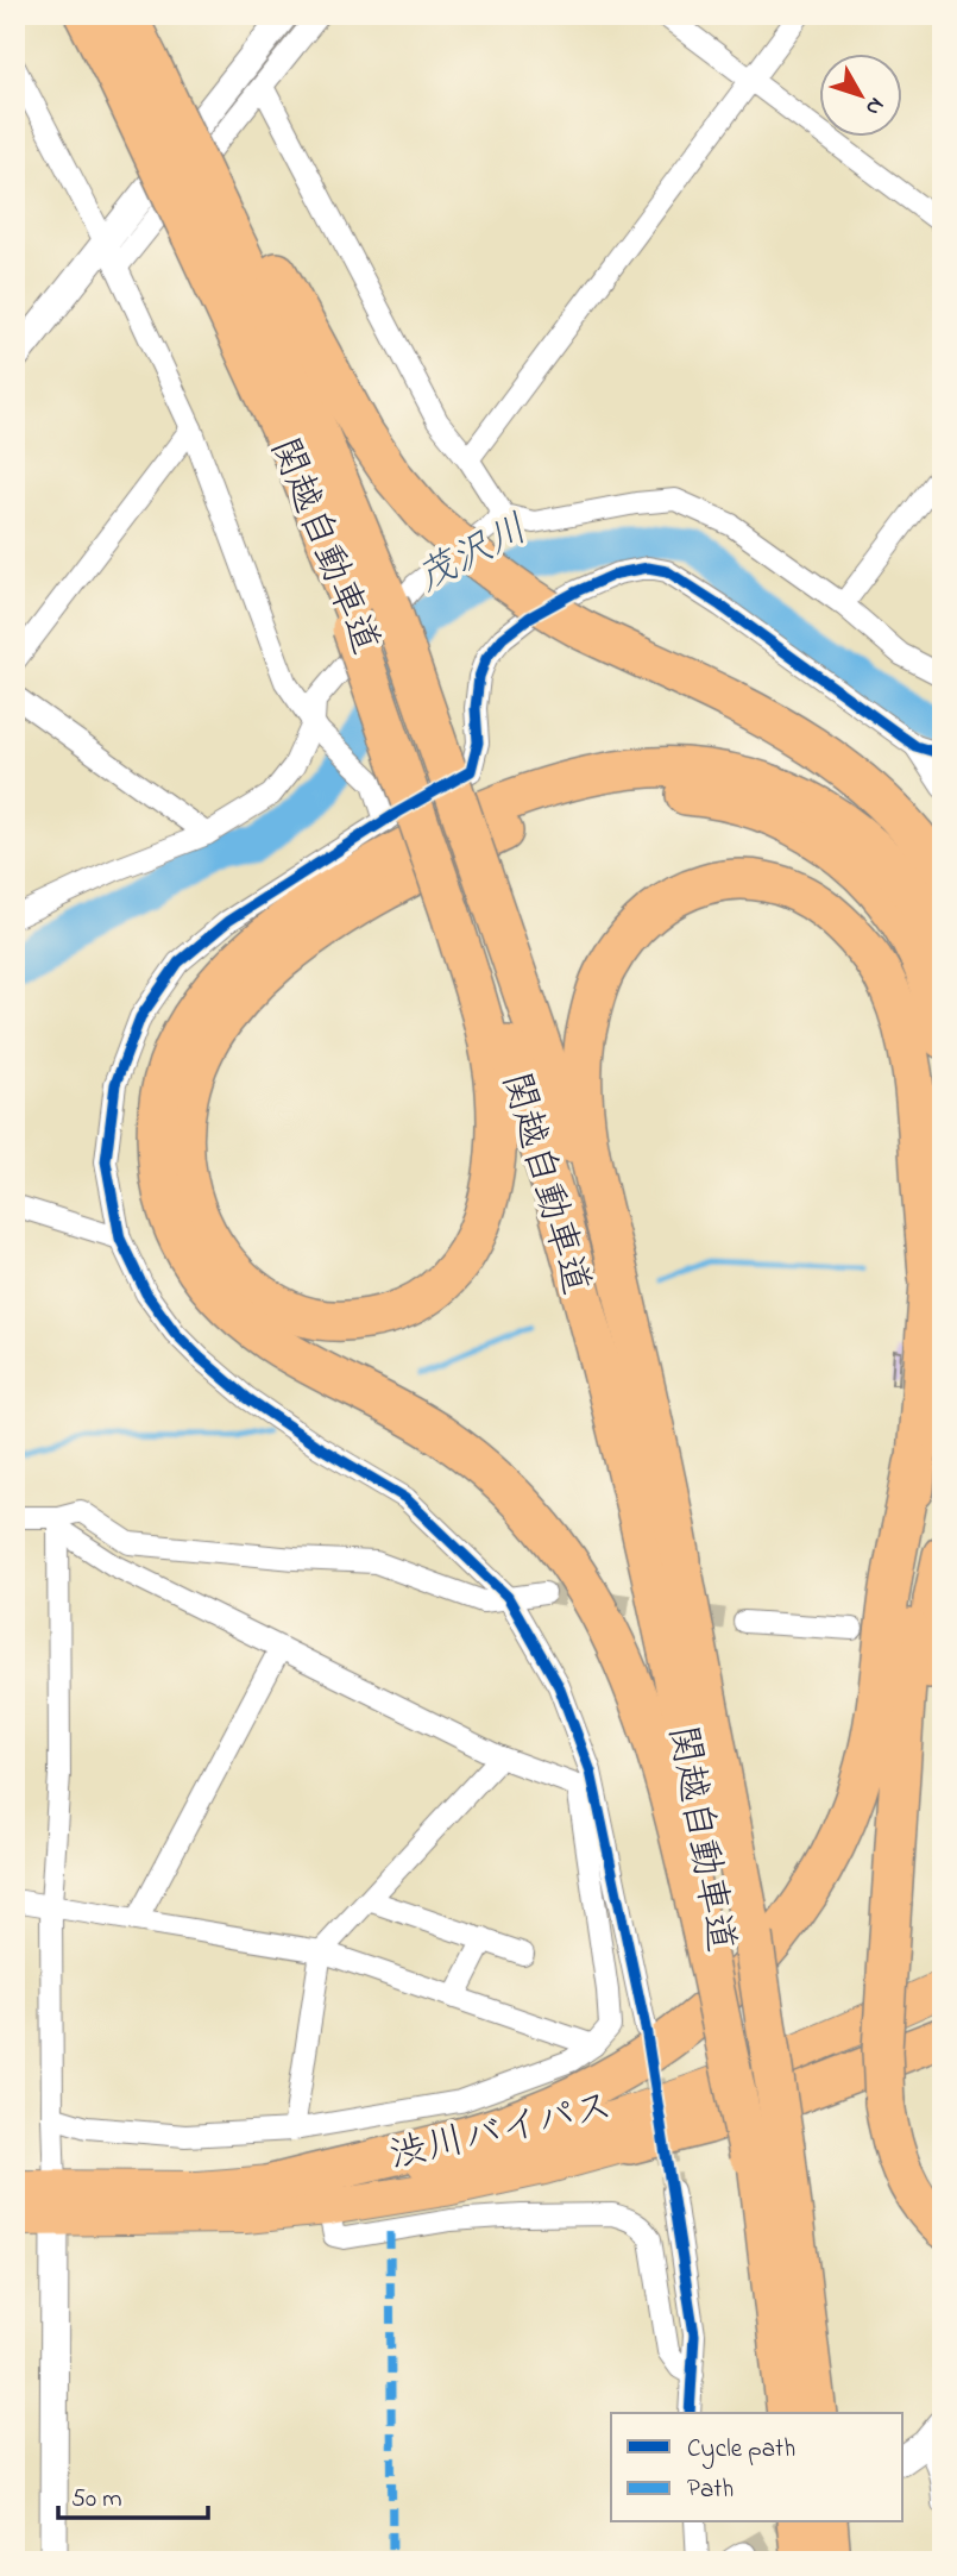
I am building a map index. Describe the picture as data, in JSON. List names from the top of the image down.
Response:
{
  "streets": {
    "highway": ["関越自動車道", "渋川バイパス"]
  },
  "water": ["茂沢川"],
  "legend": ["Cycle path", "Path"],
  "scale_bar": "50 m",
  "north": "bottom right"
}
